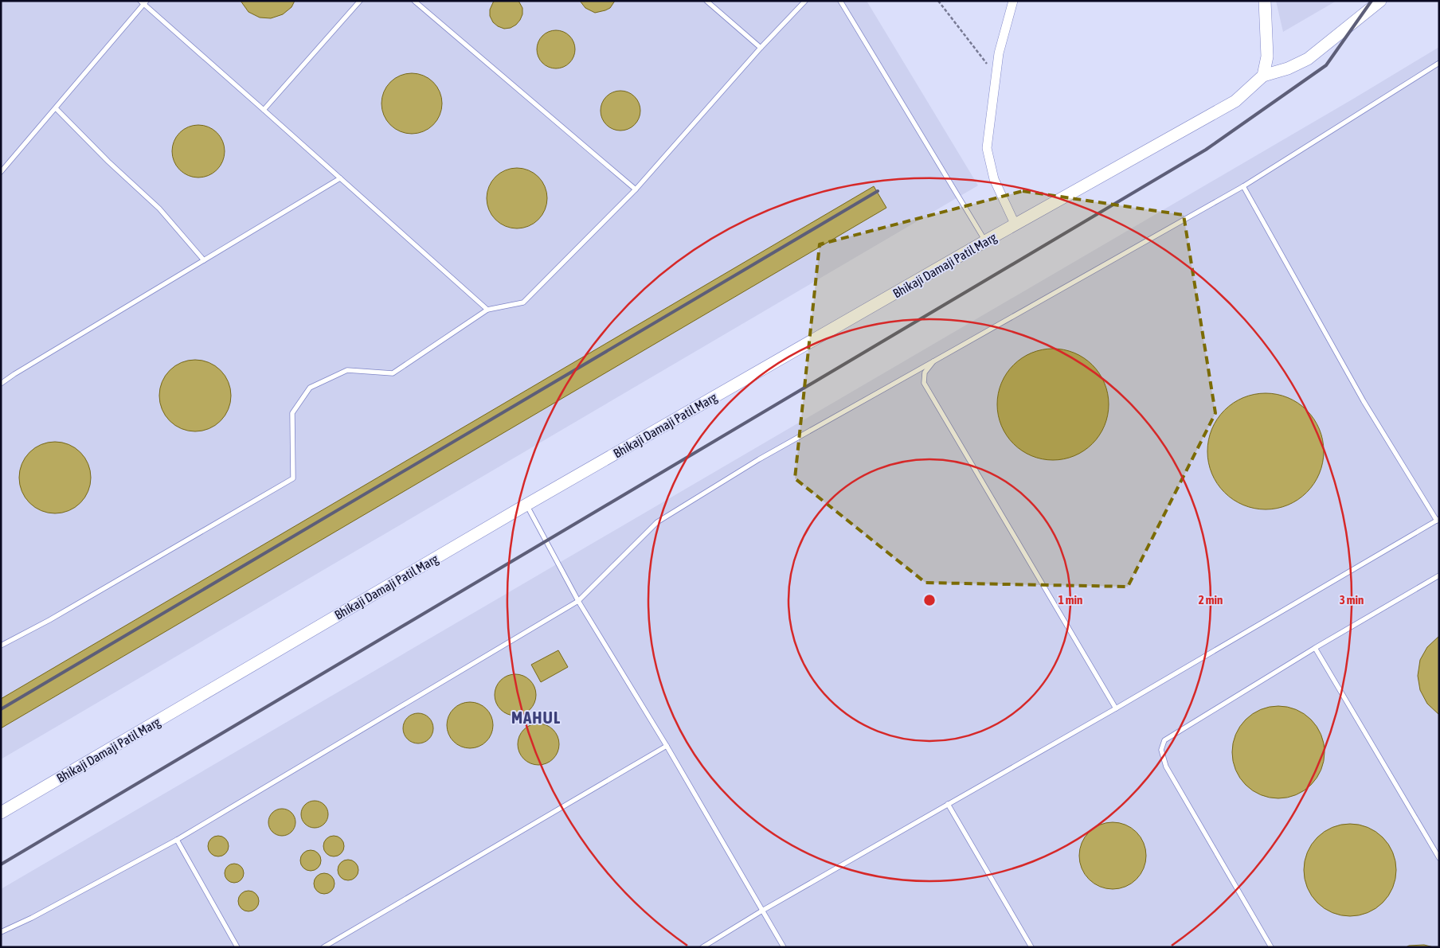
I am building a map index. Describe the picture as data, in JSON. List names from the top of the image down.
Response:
{
  "streets": {
    "street": ["Bhikaji Damaji Patil Marg"]
  },
  "districts": ["MAHUL"],
  "rings": ["1 min", "2 min", "3 min"]
}
